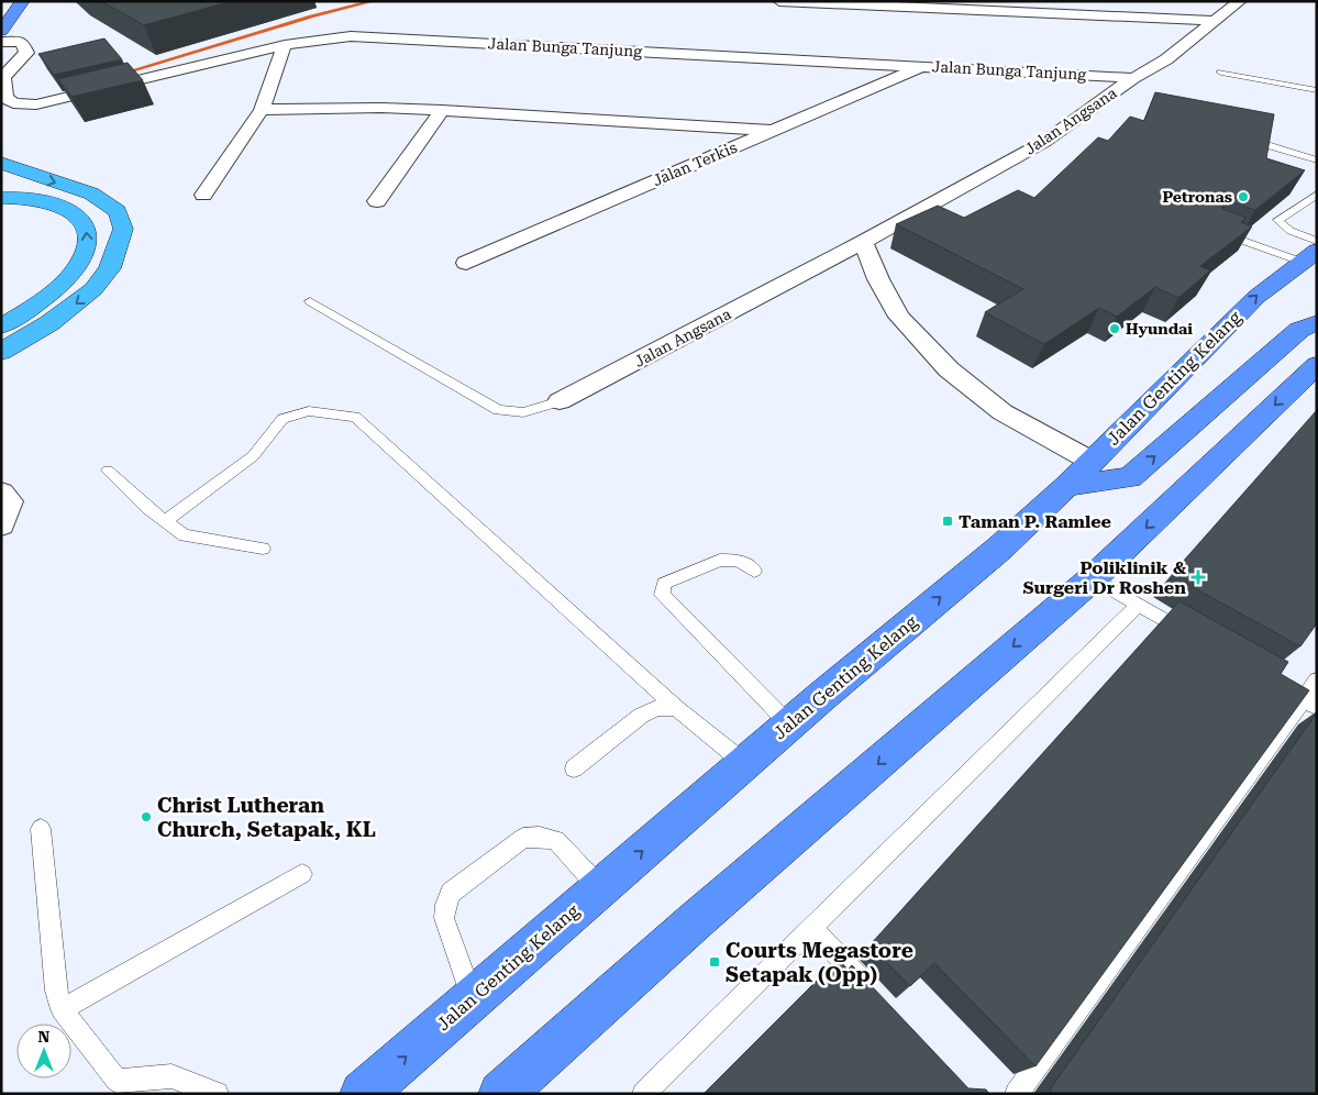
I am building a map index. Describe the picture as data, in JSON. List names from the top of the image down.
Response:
{
  "streets": {
    "main road": ["Jalan Genting Kelang"],
    "street": ["Jalan Bunga Tanjung", "Jalan Angsana", "Jalan Terkis"]
  },
  "crossings": [
    ["Jalan Bunga Tanjung", "Jalan Angsana"],
    ["Jalan Bunga Tanjung", "Jalan Terkis"]
  ],
  "places": {
    "other": ["Petronas", "Hyundai", "Christ Lutheran Church, Setapak, KL"],
    "transit": ["Taman P. Ramlee", "Courts Megastore Setapak (Opp)"],
    "health": ["Poliklinik & Surgeri Dr Roshen"]
  },
  "north": "top"
}
